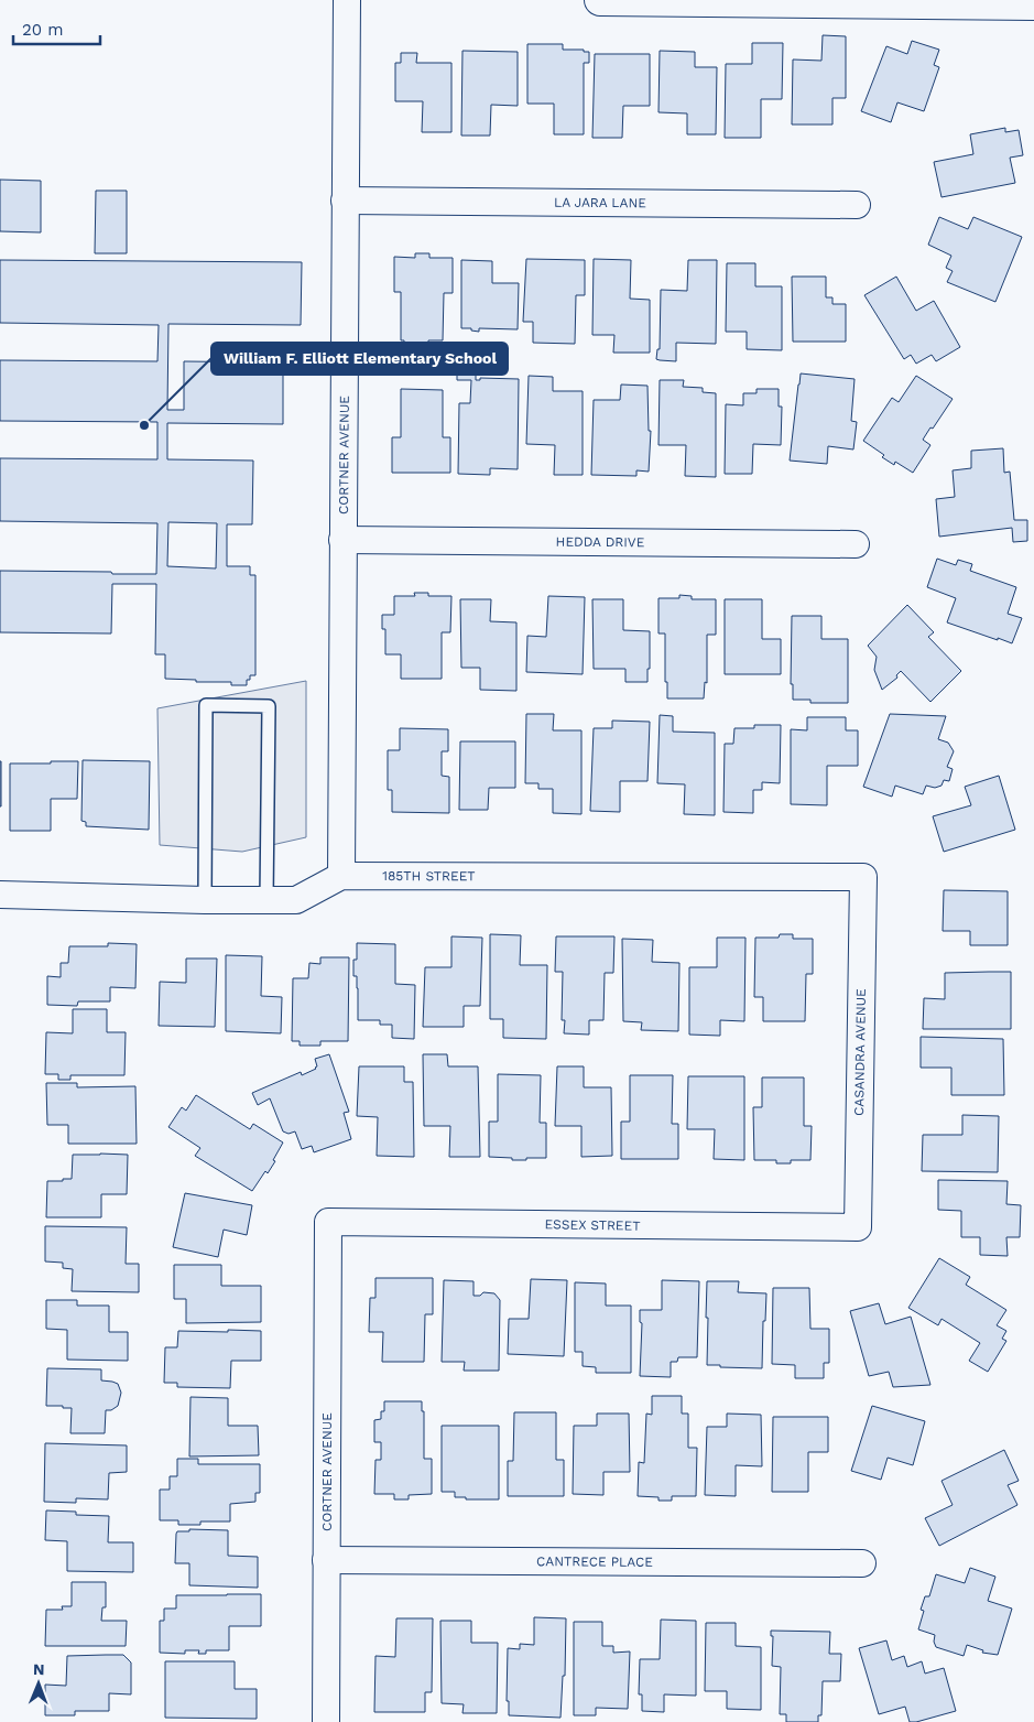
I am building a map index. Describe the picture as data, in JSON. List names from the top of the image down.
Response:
{
  "streets": {
    "street": [
      "LA JARA LANE",
      "CORTNER AVENUE",
      "HEDDA DRIVE",
      "185TH STREET",
      "CASANDRA AVENUE",
      "ESSEX STREET",
      "CANTRECE PLACE"
    ]
  },
  "crossings": [
    ["LA JARA LANE", "CORTNER AVENUE"],
    ["CORTNER AVENUE", "HEDDA DRIVE"],
    ["CORTNER AVENUE", "185TH STREET"],
    ["CORTNER AVENUE", "ESSEX STREET"],
    ["CORTNER AVENUE", "CANTRECE PLACE"],
    ["185TH STREET", "CASANDRA AVENUE"],
    ["CASANDRA AVENUE", "ESSEX STREET"]
  ],
  "places": ["William F. Elliott Elementary School"],
  "scale_bar": "20 m",
  "north": "top"
}
